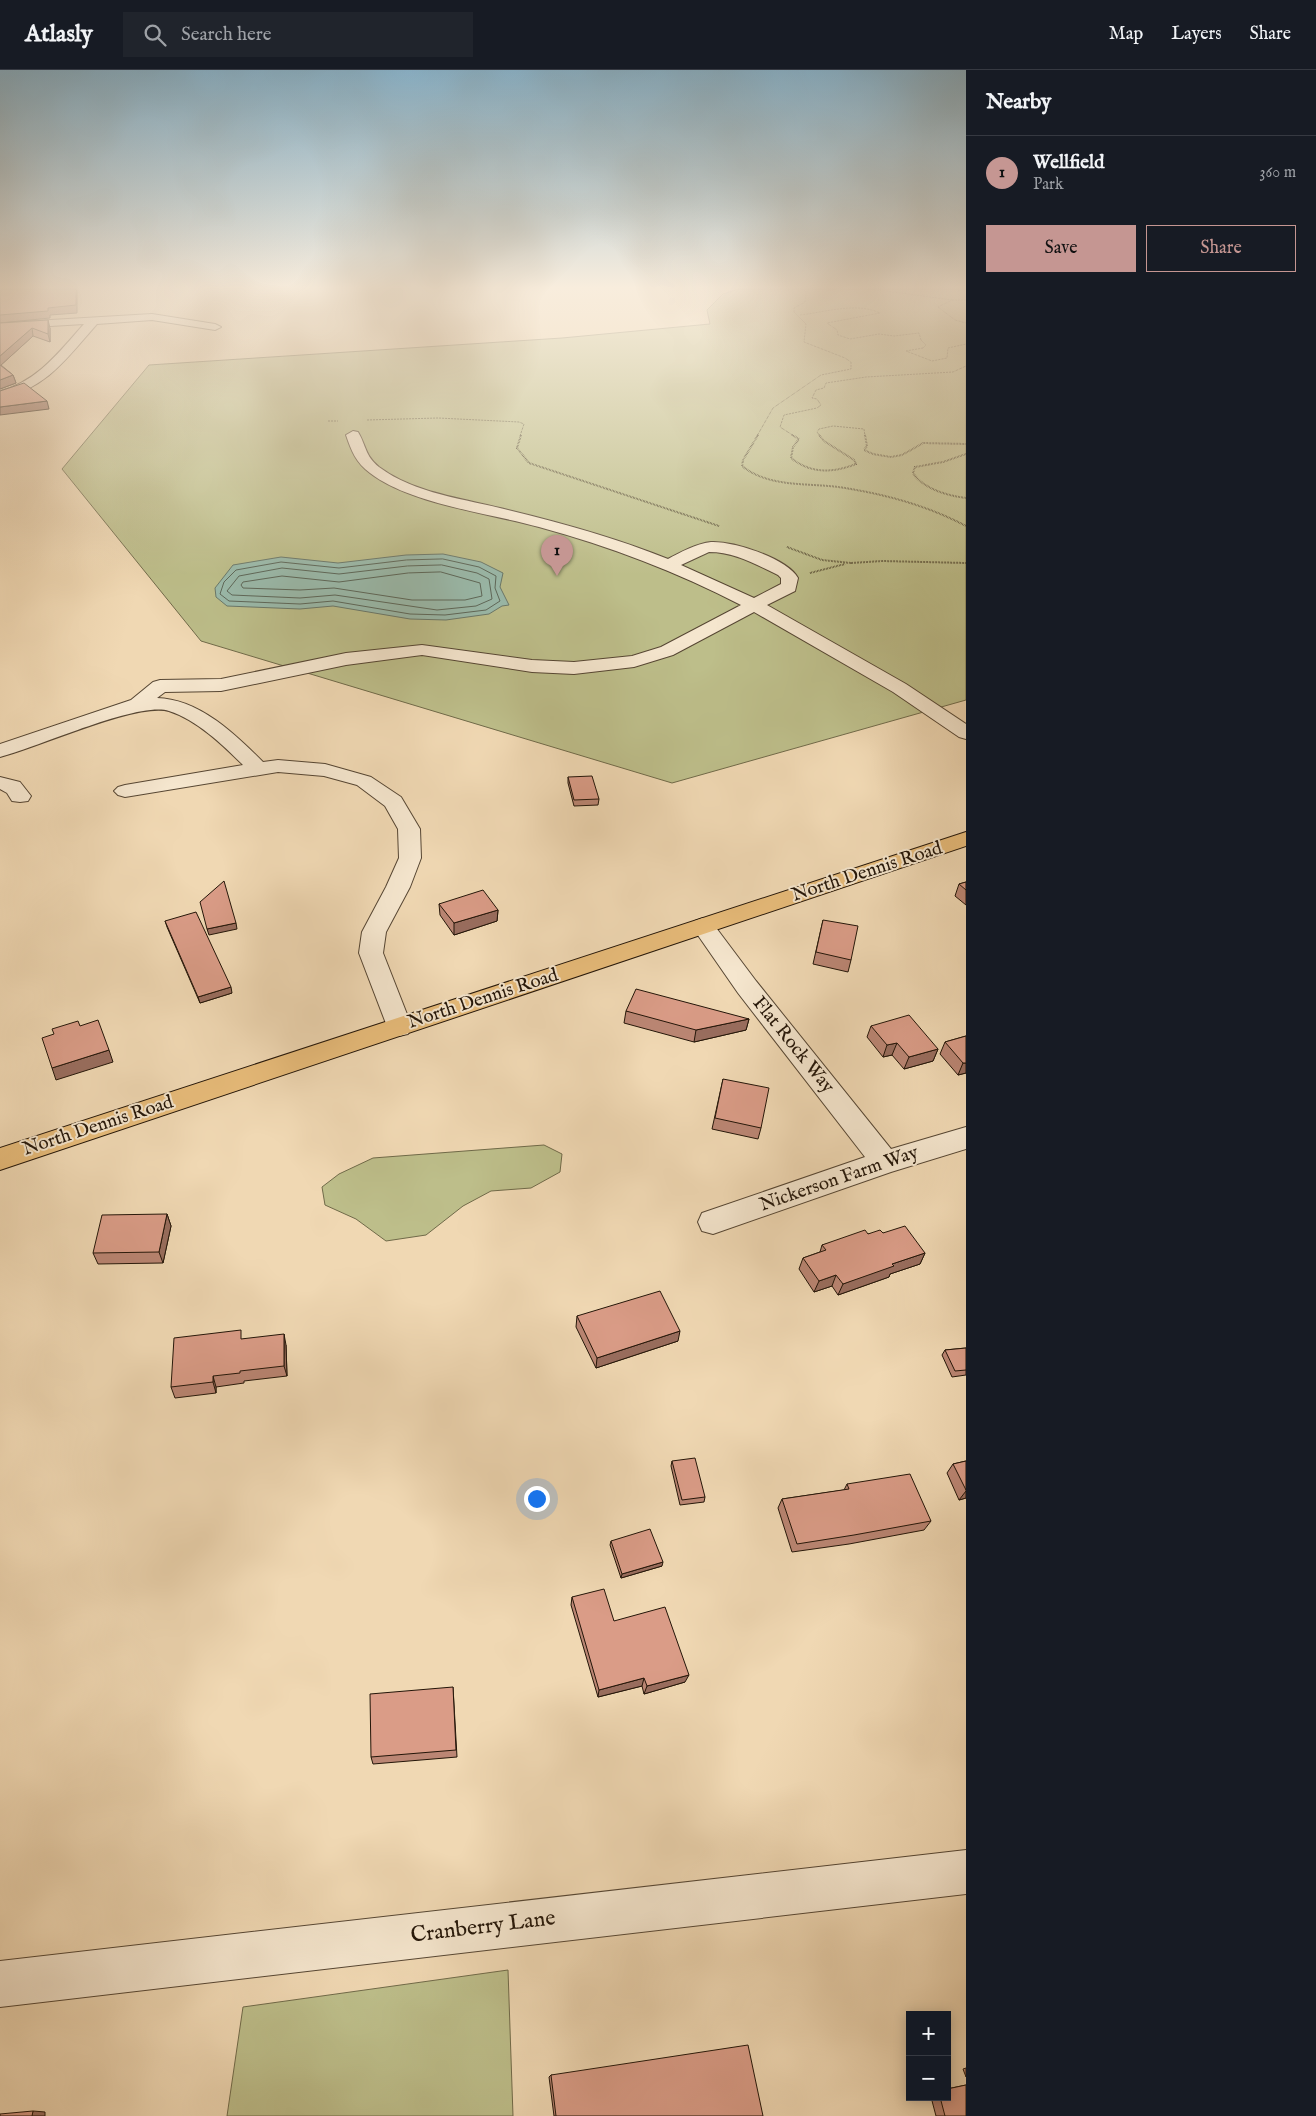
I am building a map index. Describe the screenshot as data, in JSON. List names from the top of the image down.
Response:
{
  "streets": {
    "main road": ["North Dennis Road"],
    "street": ["Flat Rock Way", "Nickerson Farm Way", "Cranberry Lane"]
  },
  "crossings": [
    ["North Dennis Road", "Flat Rock Way"],
    ["Flat Rock Way", "Nickerson Farm Way"]
  ],
  "page": {
    "header": "Atlasly",
    "search": "Search here",
    "nav": ["Map", "Layers", "Share"],
    "heading": "Nearby",
    "list": [
      {
        "mark": "1",
        "name": "Wellfield",
        "note": "Park",
        "value": "360 m"
      }
    ],
    "buttons": ["Save", "Share"],
    "pins": "1",
    "map_buttons": ["+", "−"]
  }
}
